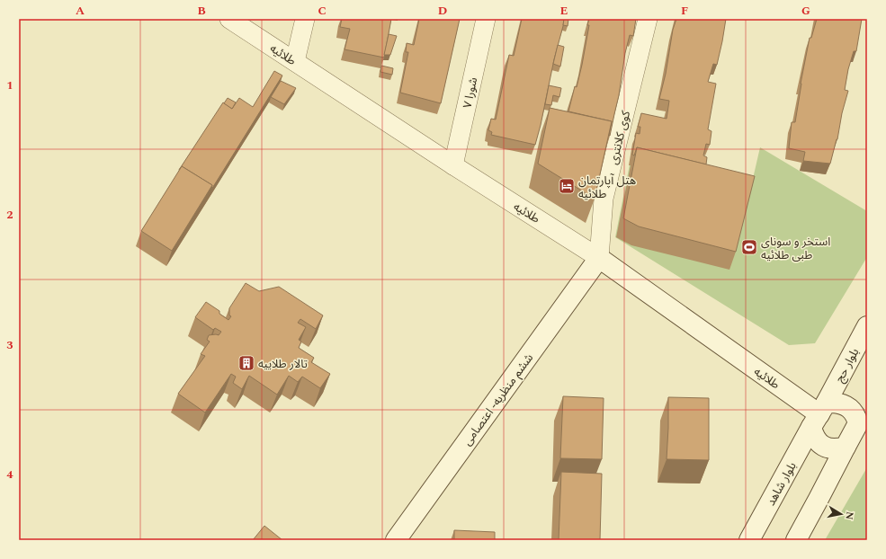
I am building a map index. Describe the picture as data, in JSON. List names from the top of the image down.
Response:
{
  "streets": {
    "main road": [
      "طلائیه",
      "بلوار حج",
      "ششم منظریه- اعتصامی",
      "بلوار شاهد"
    ],
    "street": ["شورا ۷", "کوی کلانتری"]
  },
  "crossings": [
    ["طلائیه", "شورا ۷"],
    ["طلائیه", "کوی کلانتری"],
    ["طلائیه", "بلوار حج"],
    ["طلائیه", "ششم منظریه- اعتصامی"],
    ["طلائیه", "بلوار شاهد"],
    ["کوی کلانتری", "ششم منظریه- اعتصامی"],
    ["بلوار حج", "بلوار شاهد"]
  ],
  "places": {
    "hotel": ["هتل آپارتمان طلائیه"],
    "sports": ["استخر و سونای طبی طلائیه"],
    "building": ["تالار طلاییه"]
  },
  "north": "right",
  "grid": {
    "columns": [
      "A",
      "B",
      "C",
      "D",
      "E",
      "F",
      "G"
    ],
    "rows": [
      "1",
      "2",
      "3",
      "4"
    ]
  }
}
